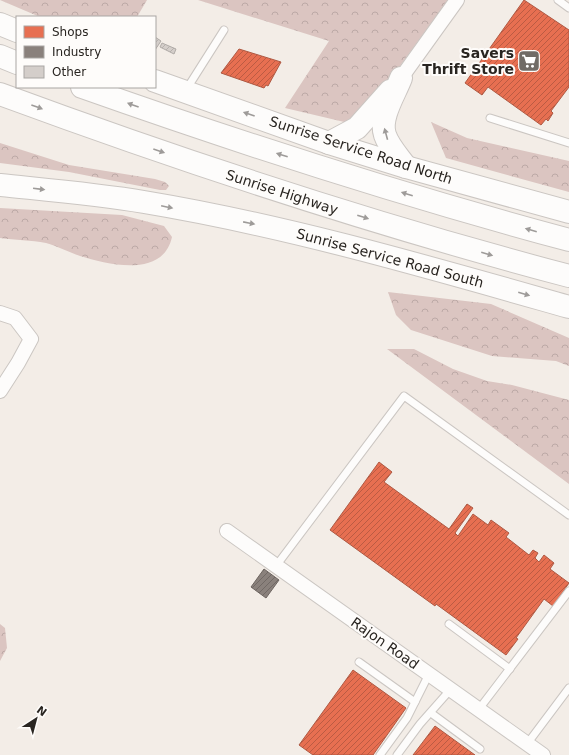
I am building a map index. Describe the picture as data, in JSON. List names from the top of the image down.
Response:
{
  "streets": {
    "highway": ["Sunrise Service Road North", "Sunrise Highway", "Sunrise Service Road South"],
    "street": ["Rajon Road"]
  },
  "places": {
    "supermarket": ["Savers Thrift Store"]
  },
  "legend": ["Shops", "Industry", "Other"],
  "north": "top right"
}
